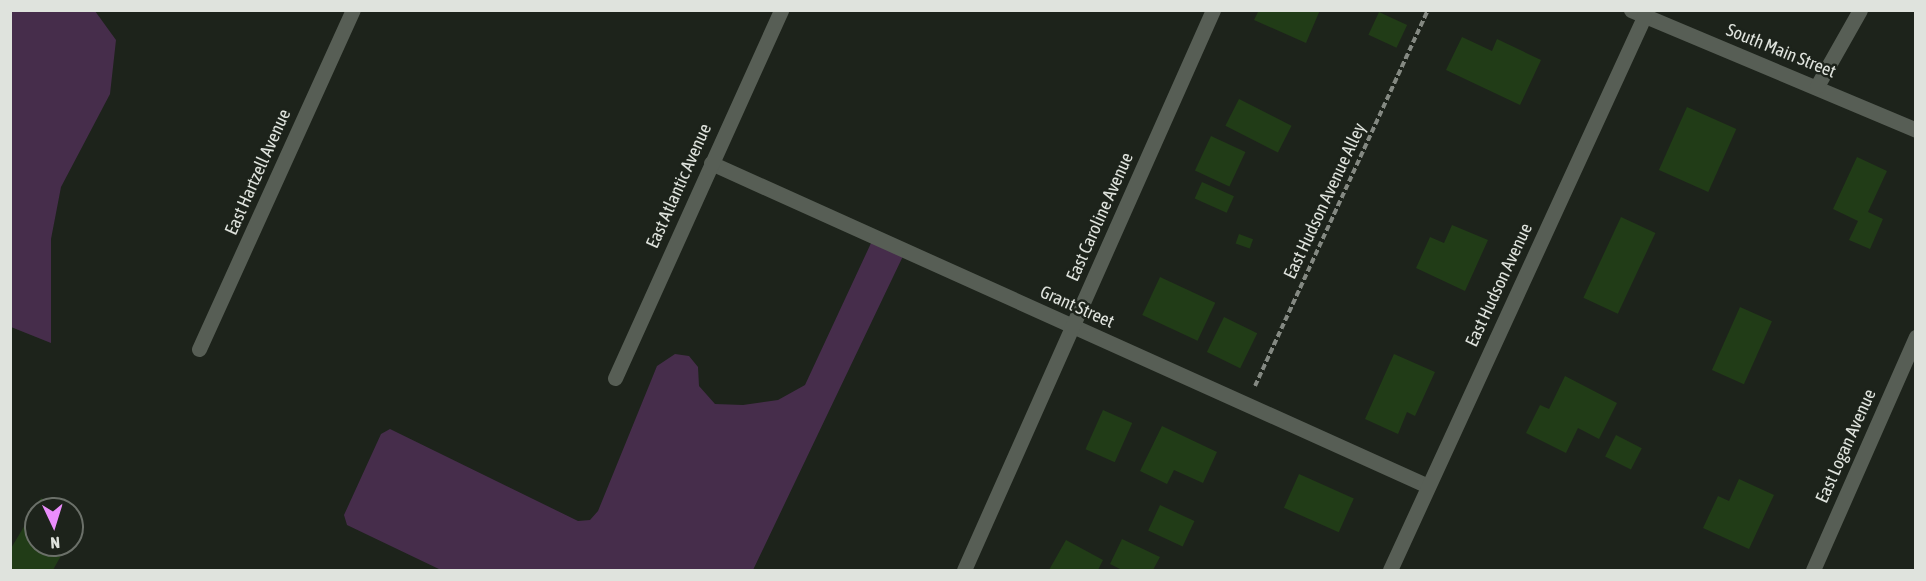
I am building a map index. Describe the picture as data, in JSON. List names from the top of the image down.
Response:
{
  "streets": {
    "street": [
      "South Main Street",
      "East Hartzell Avenue",
      "East Atlantic Avenue",
      "East Caroline Avenue",
      "East Hudson Avenue",
      "Grant Street",
      "East Logan Avenue"
    ],
    "path": ["East Hudson Avenue Alley"]
  },
  "crossings": [
    ["South Main Street", "East Hudson Avenue"],
    ["East Atlantic Avenue", "Grant Street"],
    ["East Hudson Avenue Alley", "Grant Street"],
    ["East Caroline Avenue", "Grant Street"],
    ["East Hudson Avenue", "Grant Street"]
  ],
  "north": "bottom"
}
